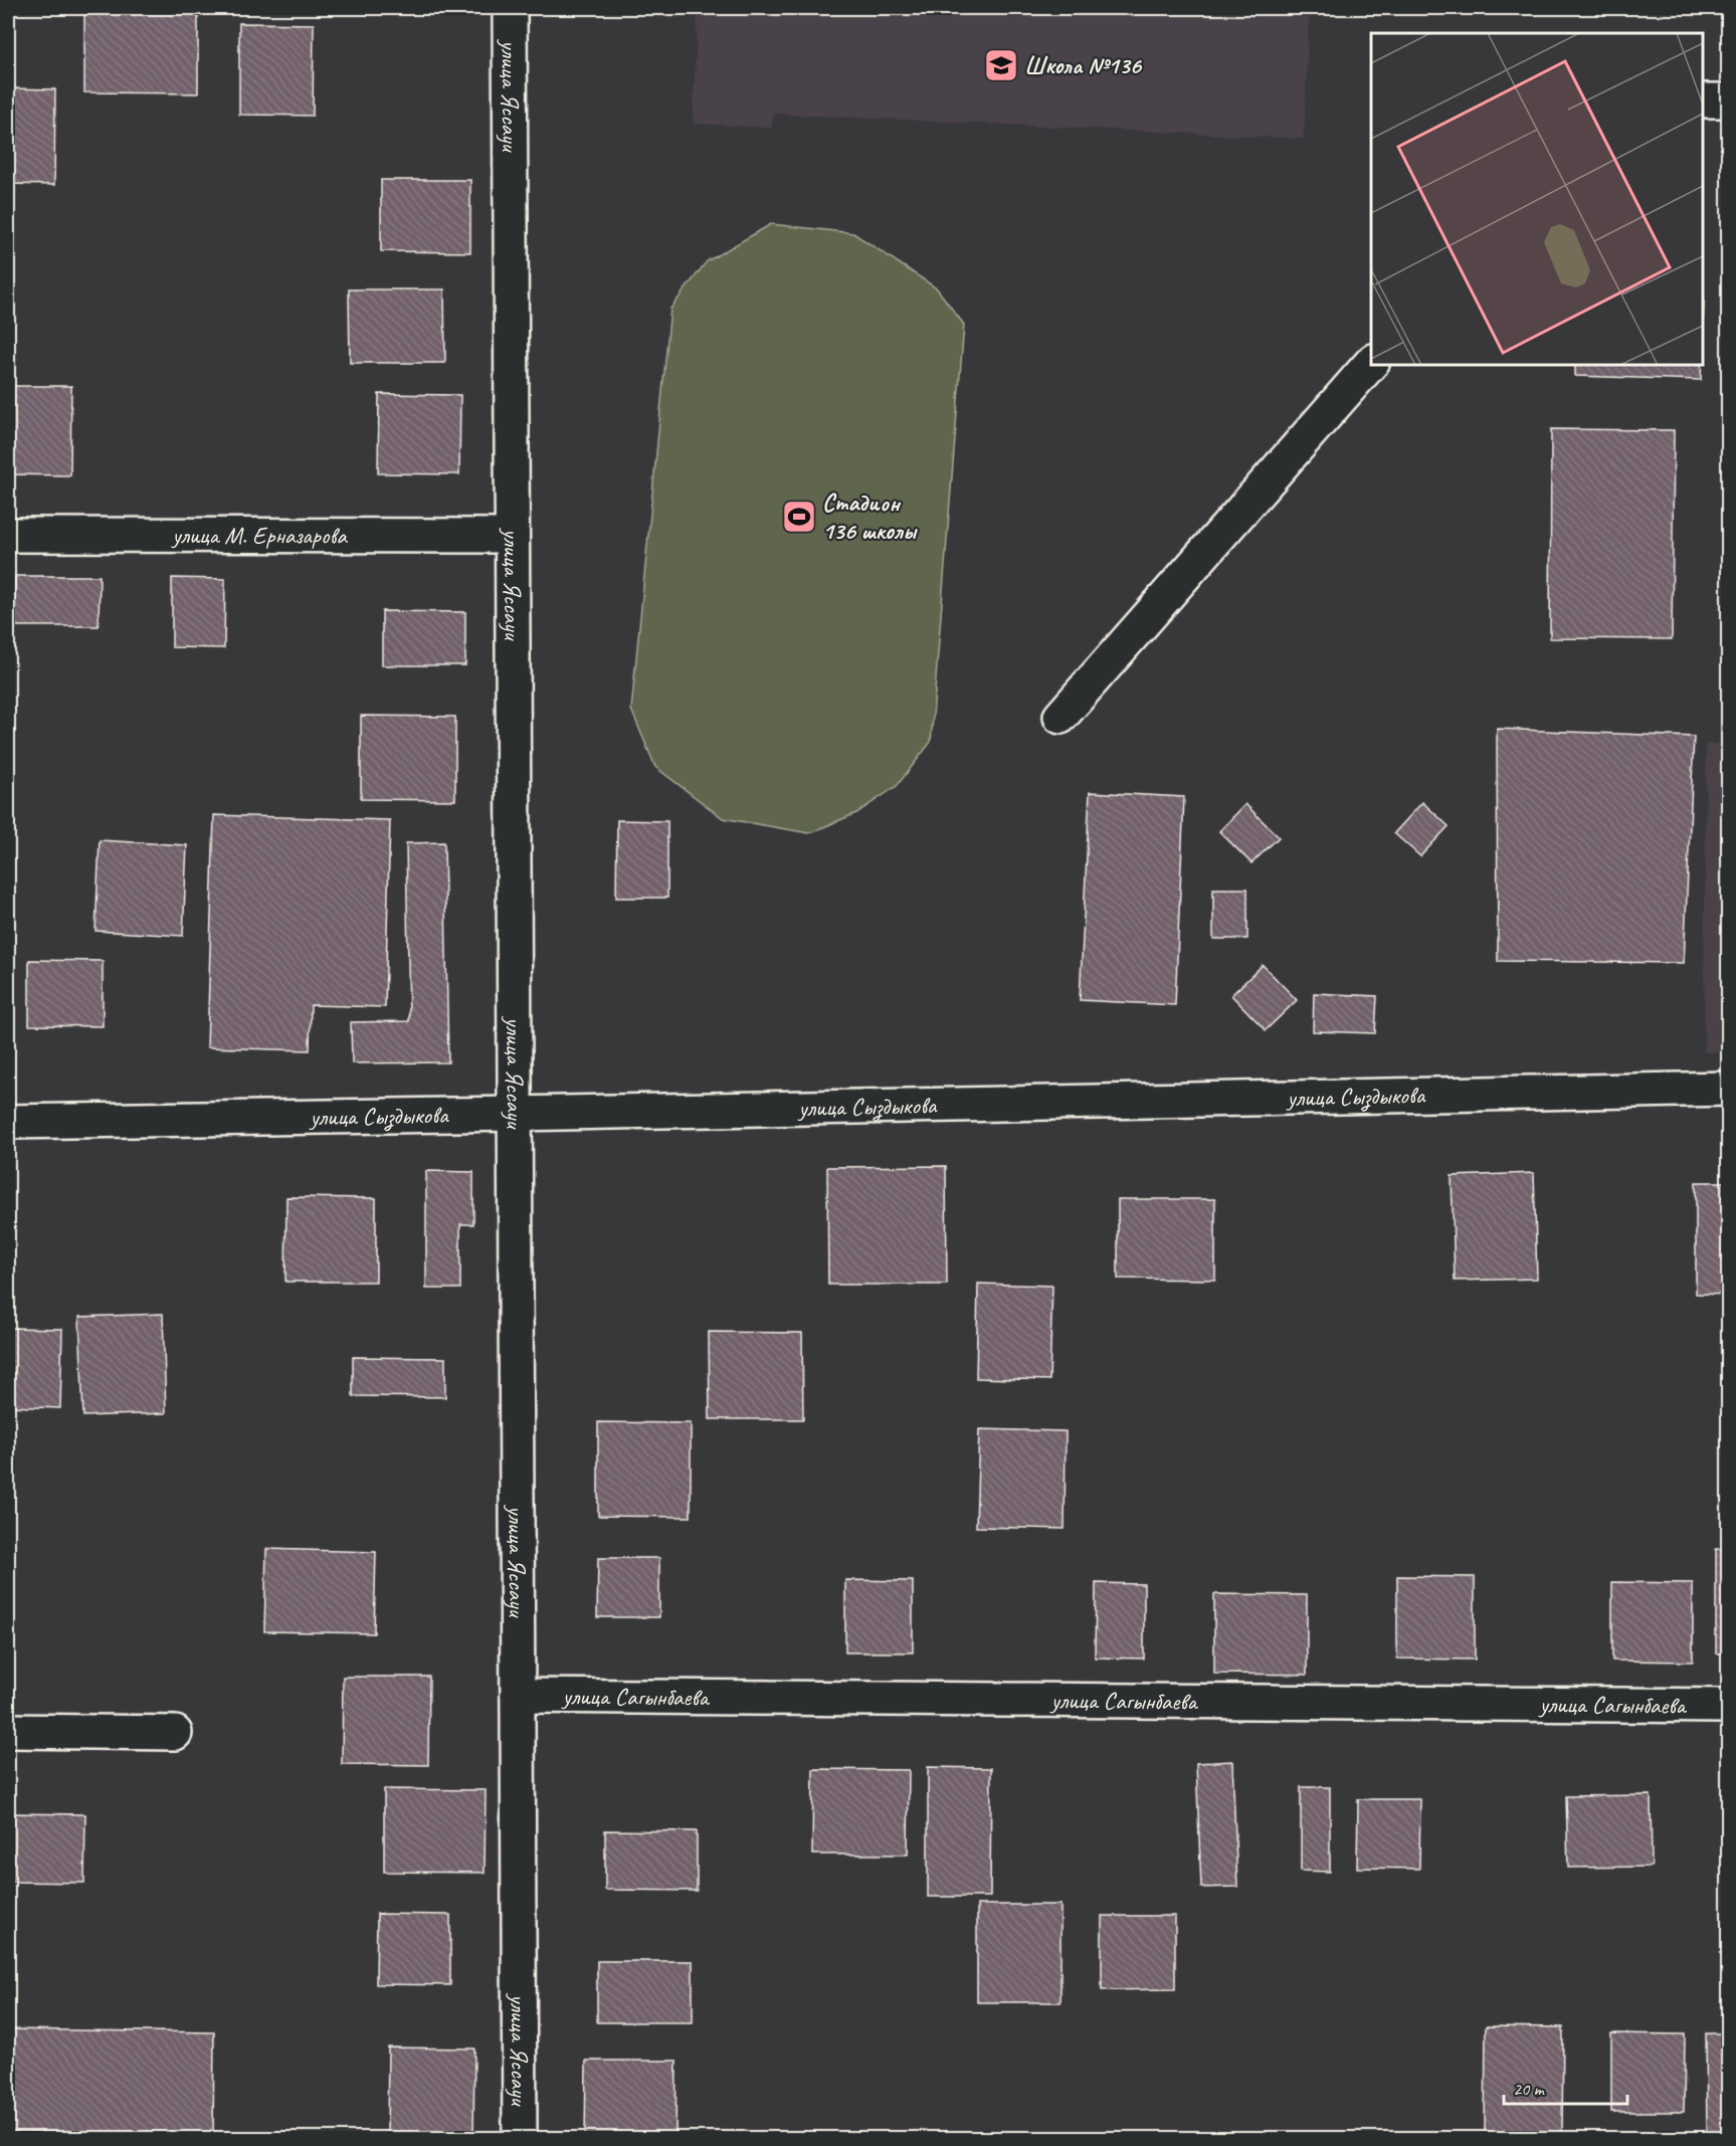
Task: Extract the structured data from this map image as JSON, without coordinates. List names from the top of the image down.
{
  "streets": {
    "street": [
      "улица Яссауи",
      "улица М. Ерназарова",
      "улица Сыздыкова",
      "улица Сагынбаева"
    ]
  },
  "crossings": [
    ["улица Яссауи", "улица М. Ерназарова"],
    ["улица Яссауи", "улица Сыздыкова"],
    ["улица Яссауи", "улица Сагынбаева"]
  ],
  "places": {
    "school or university": ["Школа №136"],
    "sports": ["Стадион 136 школы"]
  },
  "scale_bar": "20 m"
}
